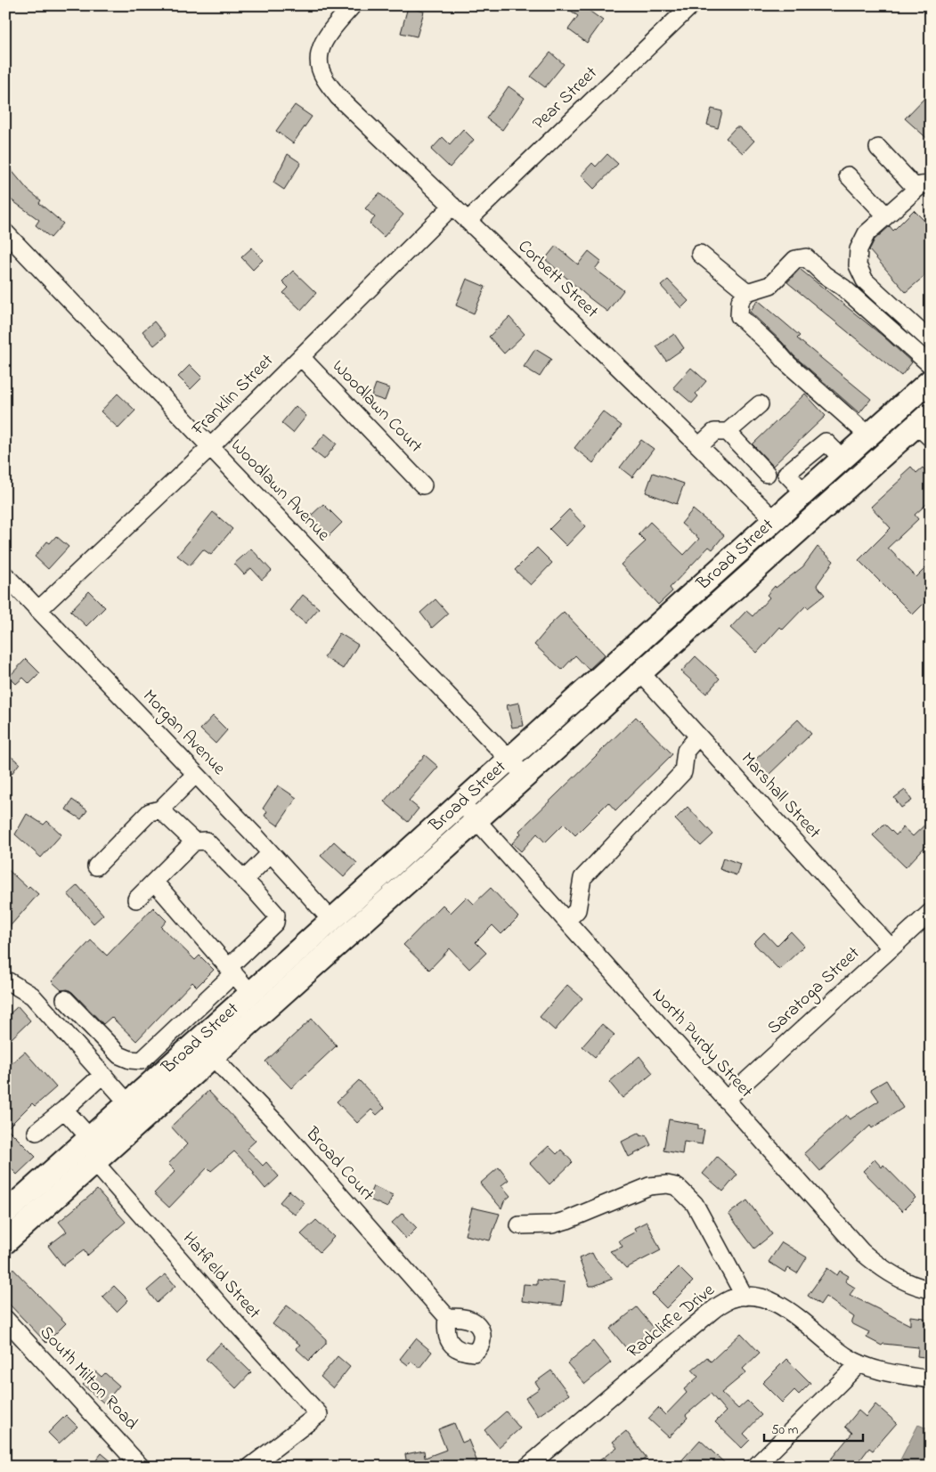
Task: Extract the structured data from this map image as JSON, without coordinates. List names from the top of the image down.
{
  "streets": {
    "main road": ["Broad Street"],
    "street": [
      "Pear Street",
      "Corbett Street",
      "Franklin Street",
      "Woodlawn Court",
      "Woodlawn Avenue",
      "Morgan Avenue",
      "Marshall Street",
      "Saratoga Street",
      "North Purdy Street",
      "Broad Court",
      "Hatfield Street",
      "Radcliffe Drive",
      "South Milton Road"
    ]
  },
  "crossings": [
    ["Pear Street", "Corbett Street"],
    ["Corbett Street", "Franklin Street"],
    ["Corbett Street", "Broad Street"],
    ["Franklin Street", "Woodlawn Court"],
    ["Franklin Street", "Woodlawn Avenue"],
    ["Franklin Street", "Morgan Avenue"],
    ["Woodlawn Avenue", "Broad Street"],
    ["Broad Street", "Morgan Avenue"],
    ["Broad Street", "Marshall Street"],
    ["Broad Street", "North Purdy Street"],
    ["Broad Street", "Broad Court"],
    ["Broad Street", "Hatfield Street"],
    ["Marshall Street", "Saratoga Street"],
    ["Saratoga Street", "North Purdy Street"]
  ],
  "scale_bar": "50 m"
}
